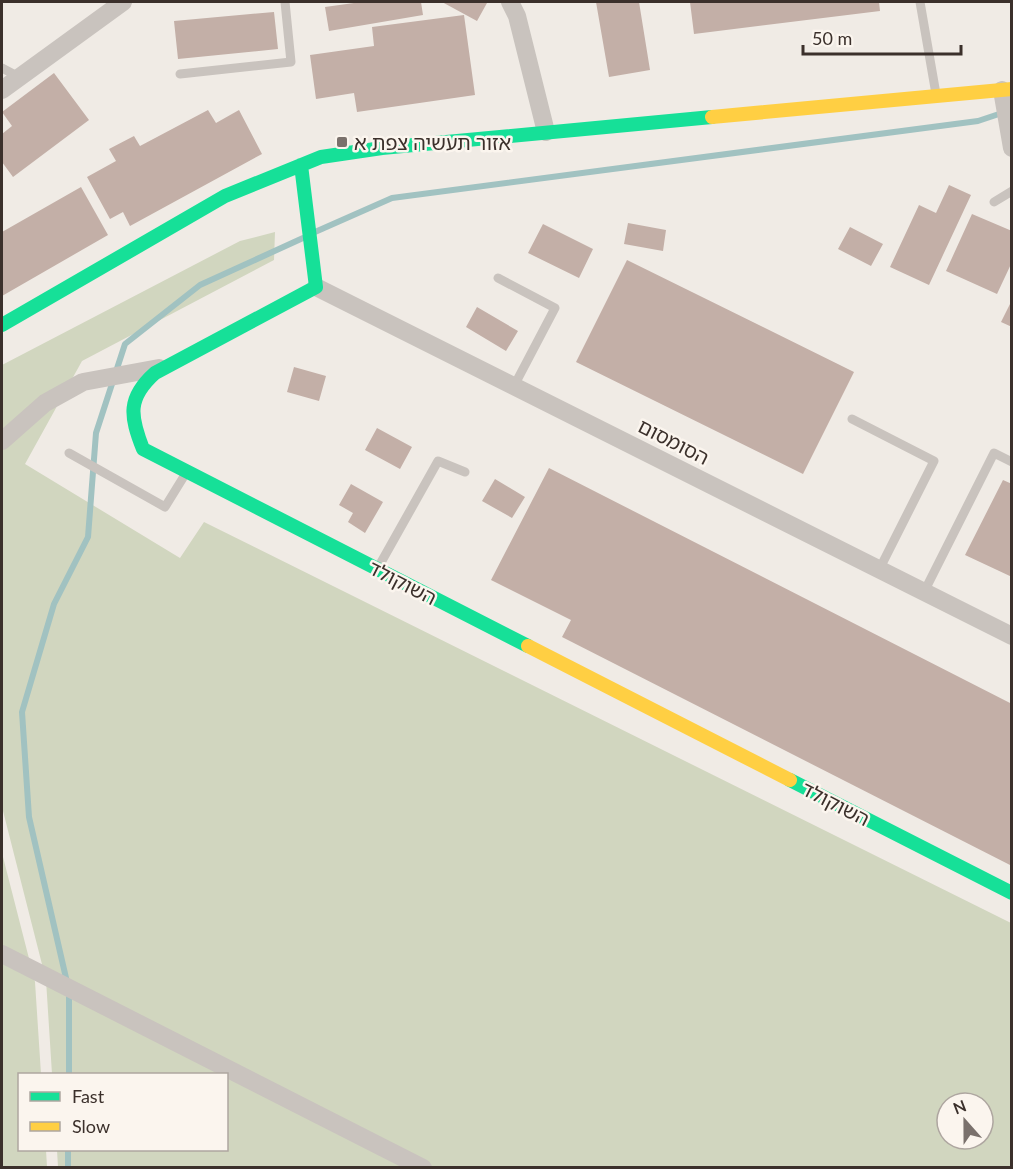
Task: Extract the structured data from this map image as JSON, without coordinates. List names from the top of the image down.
{
  "streets": {
    "street": ["הסומסום", "השוקולד"]
  },
  "crossings": [
    ["הסומסום", "השוקולד"]
  ],
  "places": {
    "transit": ["אזור תעשיה צפת א"]
  },
  "legend": ["Fast", "Slow"],
  "scale_bar": "50 m",
  "north": "top"
}
